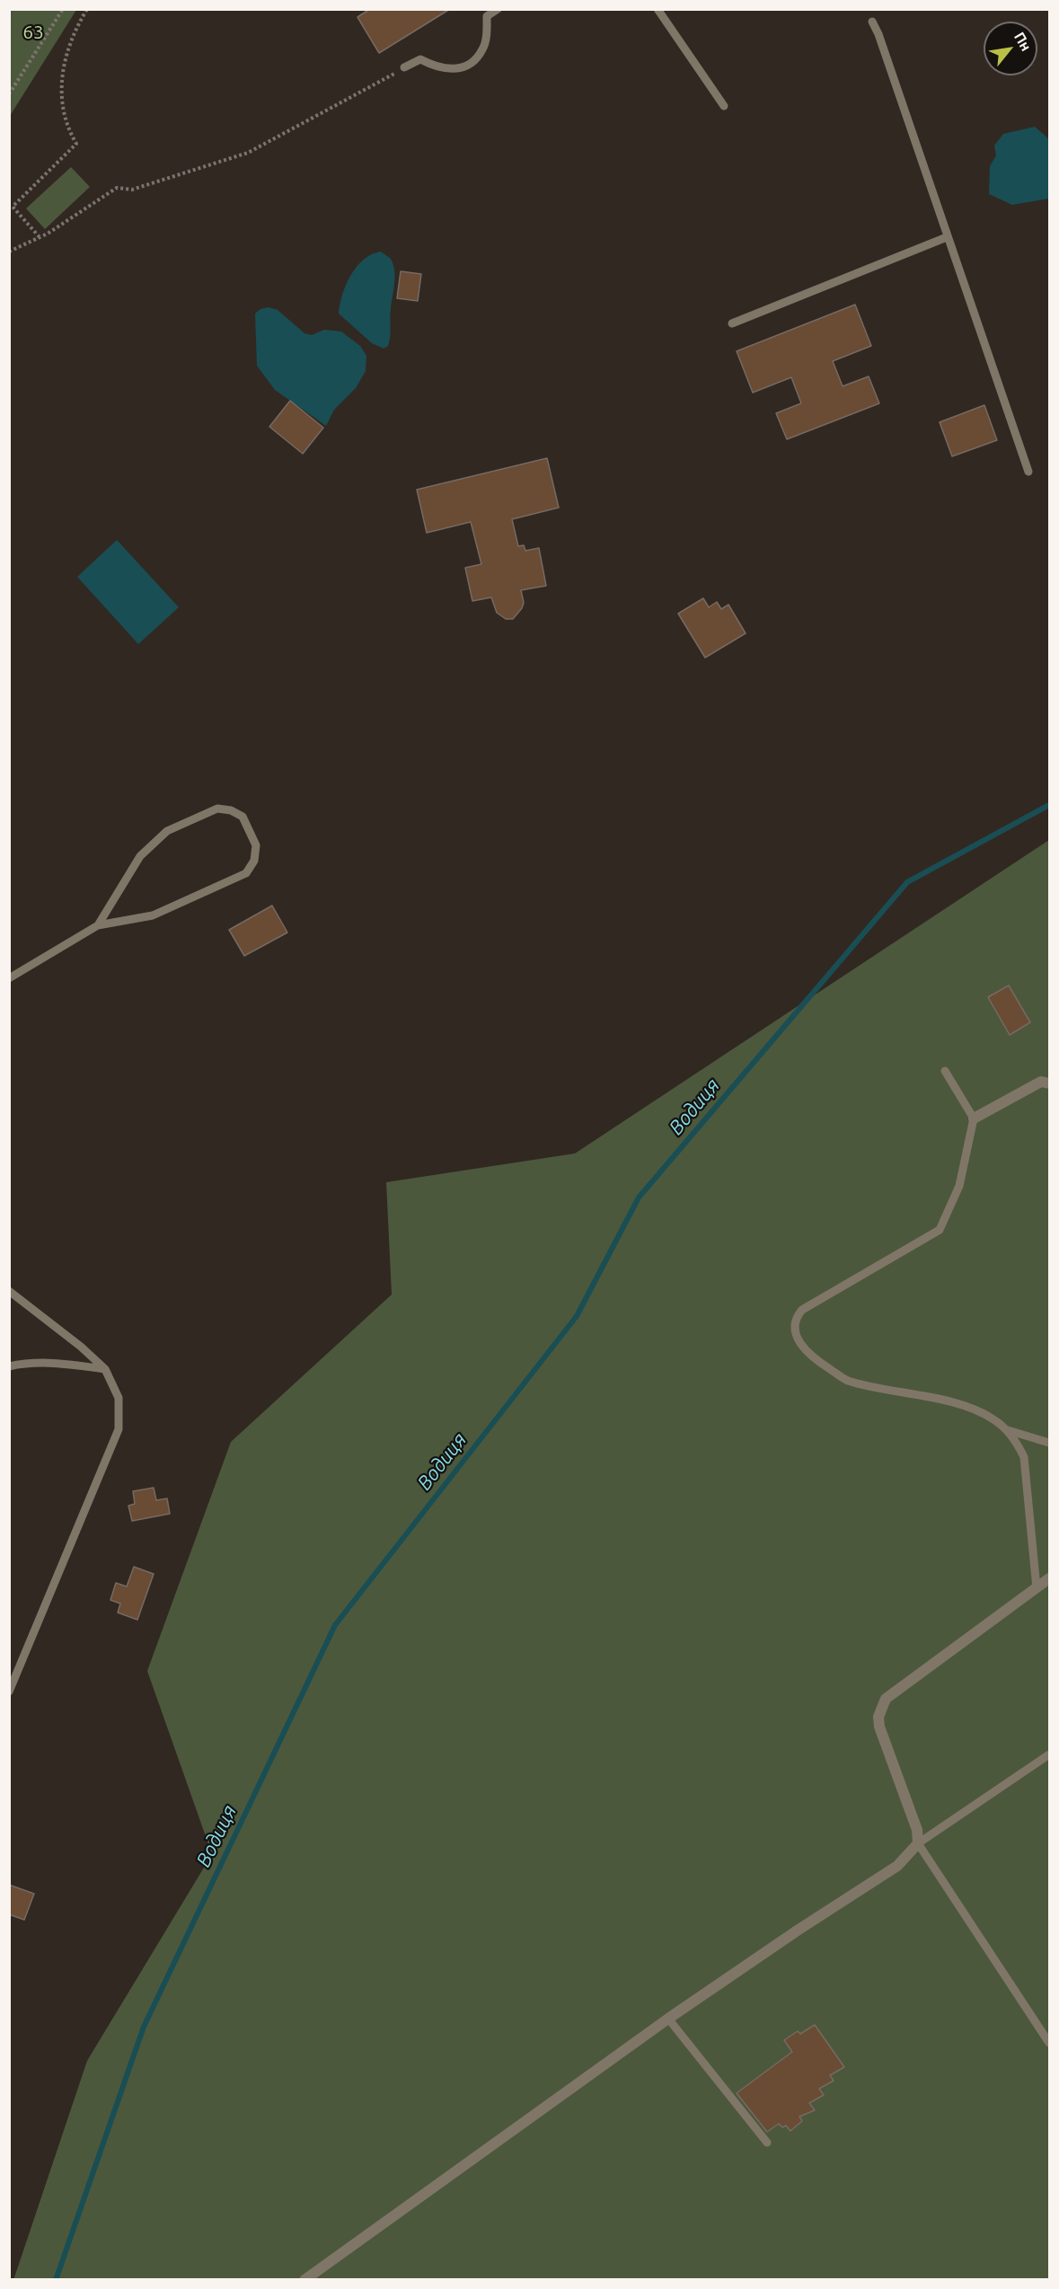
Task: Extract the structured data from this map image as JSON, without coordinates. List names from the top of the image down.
{
  "water": ["Водиця"],
  "parks": ["63"],
  "north": "top right"
}
